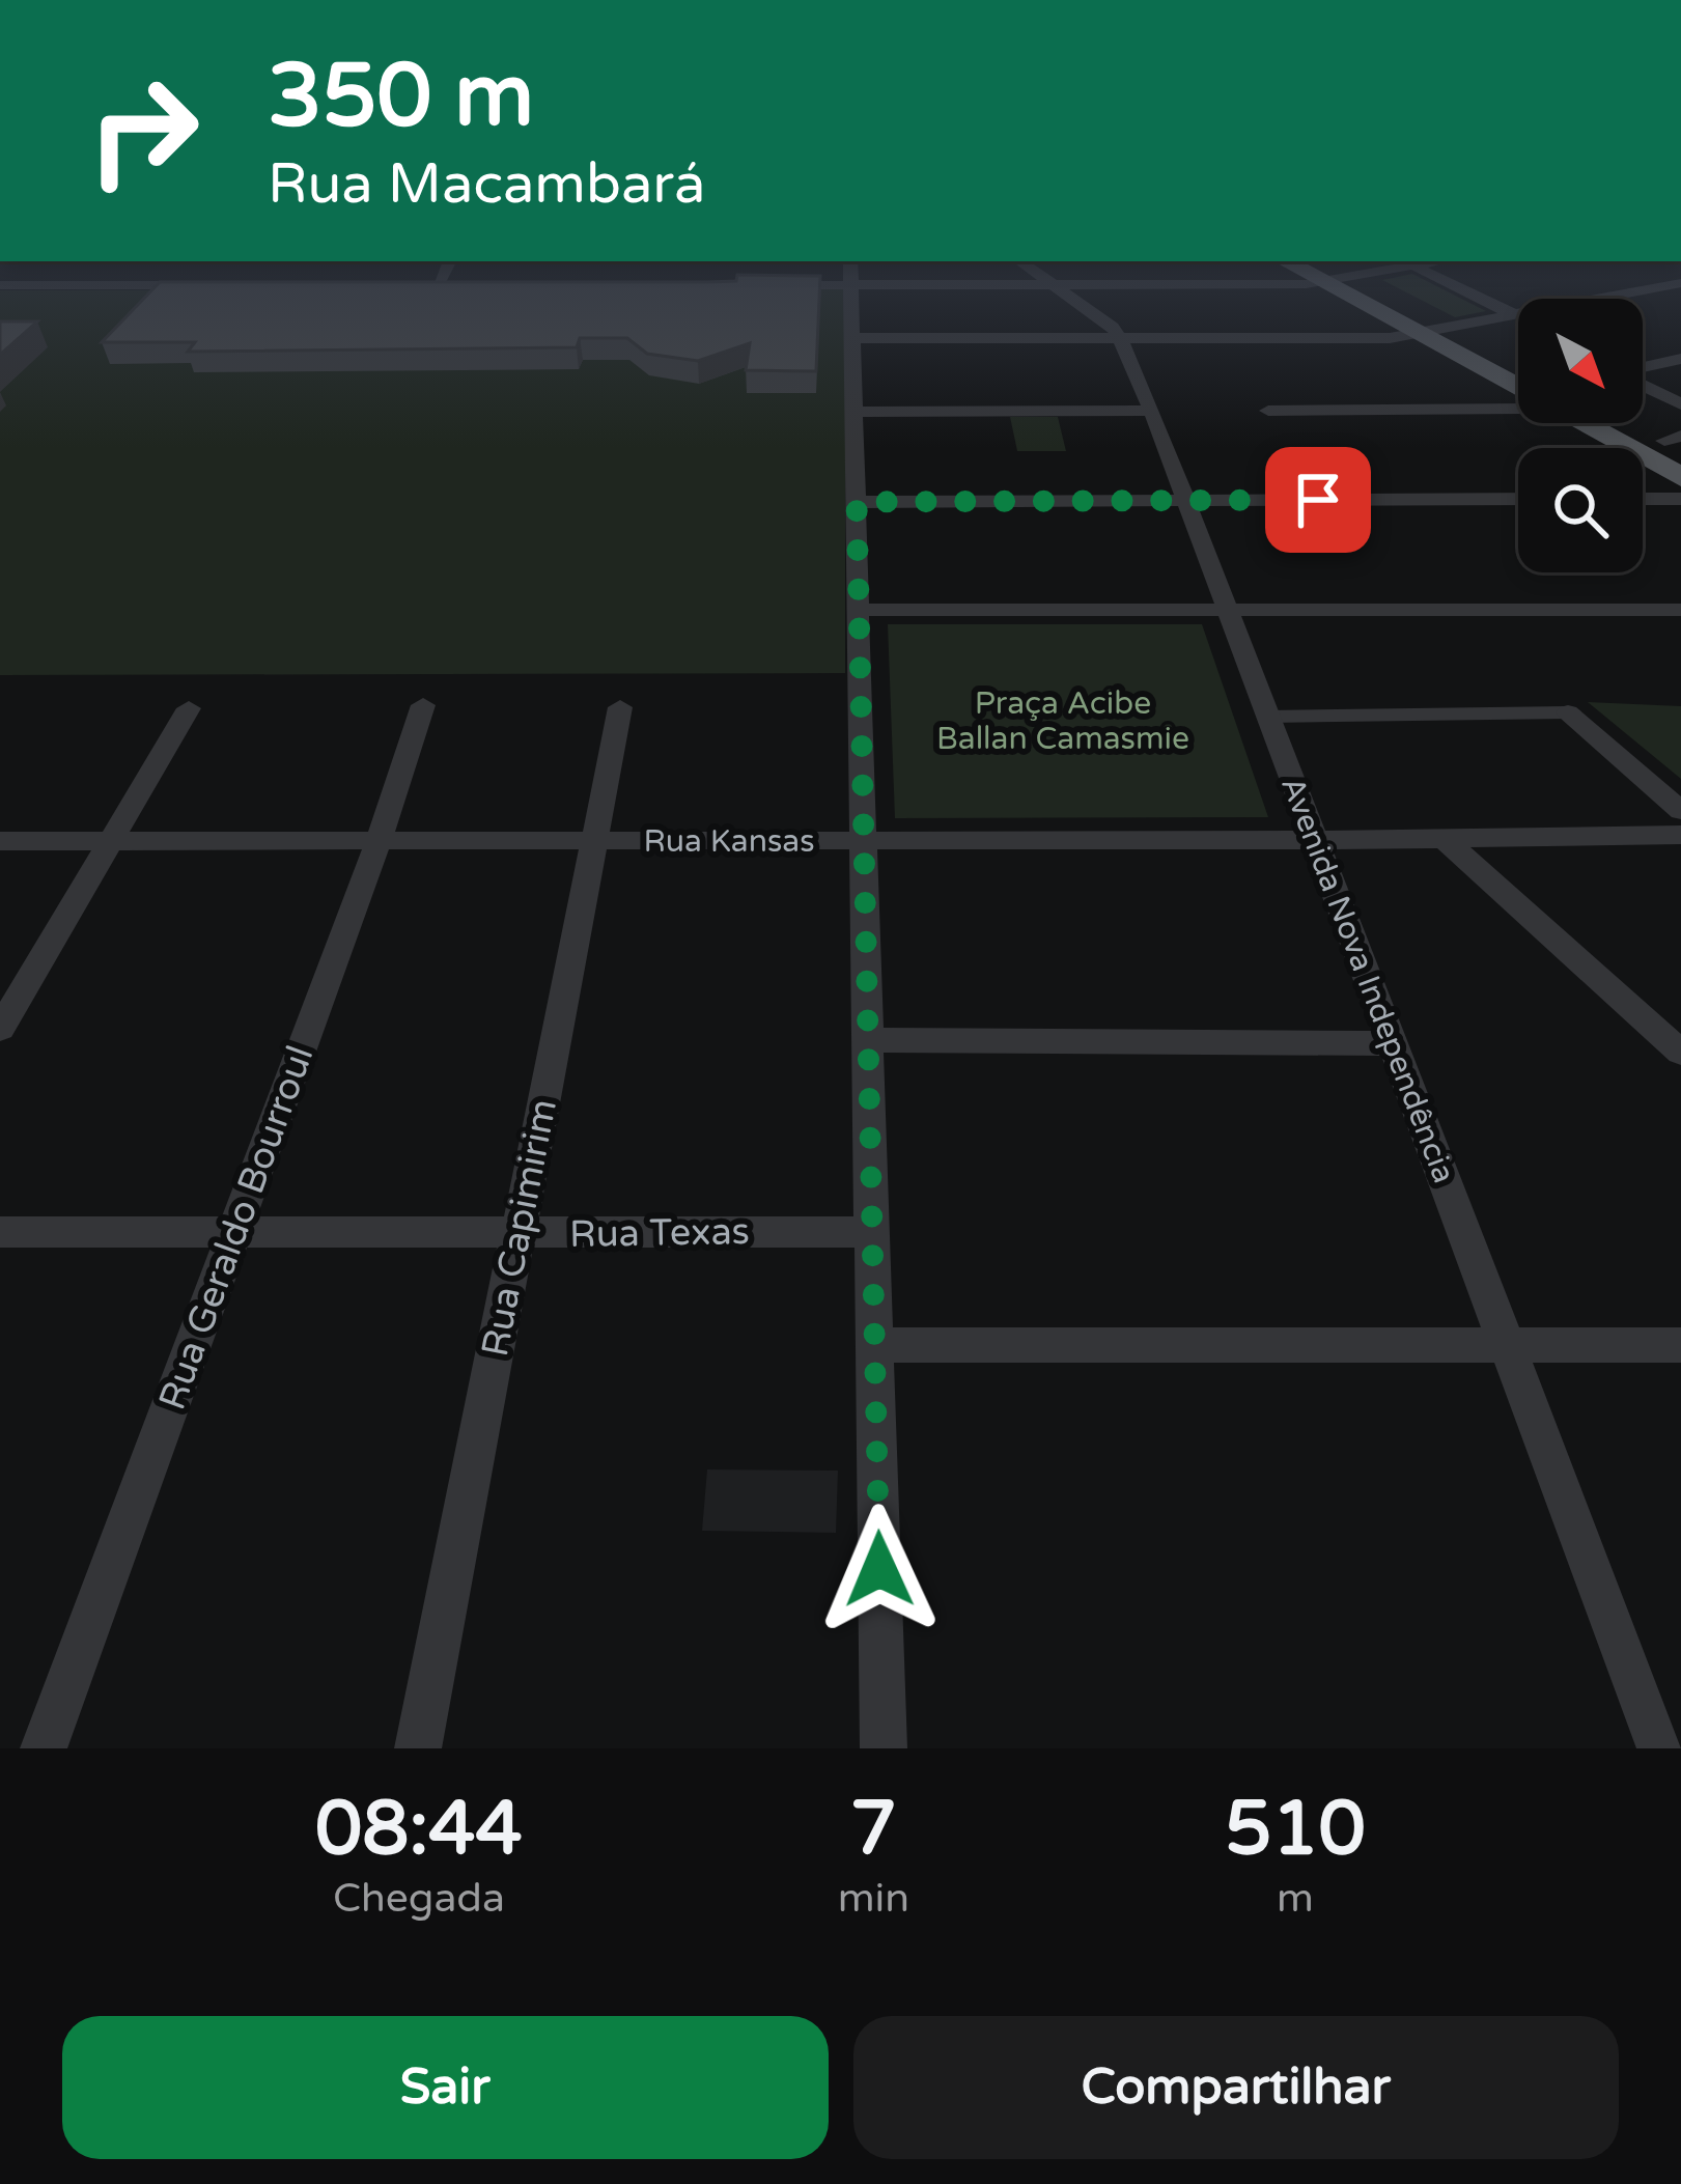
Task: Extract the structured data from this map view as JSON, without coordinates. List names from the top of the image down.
{
  "streets": {
    "street": [
      "Rua Kansas",
      "Avenida Nova Independência",
      "Rua Geraldo Bourroul",
      "Rua Capimirim",
      "Rua Texas"
    ]
  },
  "crossings": [
    ["Rua Kansas", "Avenida Nova Independência"],
    ["Rua Kansas", "Rua Geraldo Bourroul"],
    ["Rua Kansas", "Rua Capimirim"],
    ["Rua Geraldo Bourroul", "Rua Texas"],
    ["Rua Capimirim", "Rua Texas"]
  ],
  "parks": ["Praça Acibe Ballan Camasmie"],
  "north": "bottom right",
  "page": {
    "turn": ["350 m", "Rua Macambará"],
    "eta": [
      "08:44",
      "Chegada",
      "7",
      "min",
      "510",
      "m"
    ],
    "buttons": ["Sair", "Compartilhar"]
  }
}
